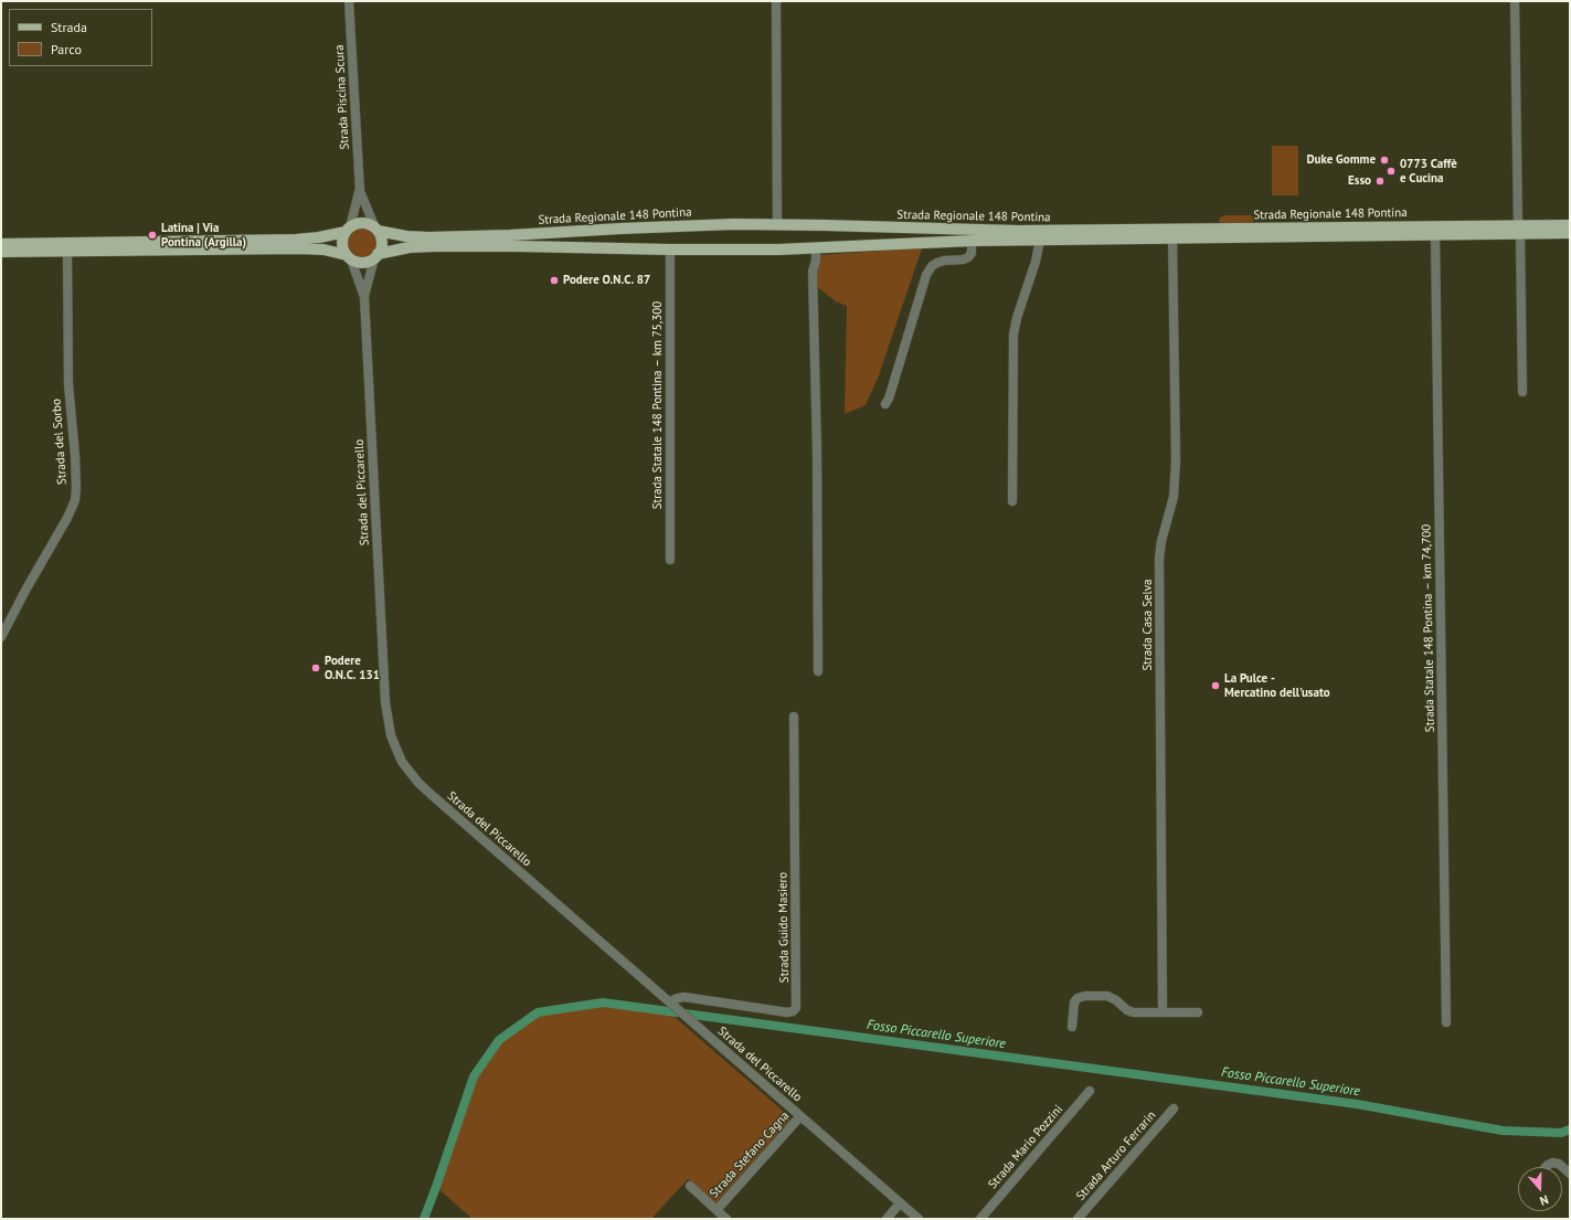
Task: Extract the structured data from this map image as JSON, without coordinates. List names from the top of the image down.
{
  "streets": {
    "main road": ["Strada Regionale 148 Pontina"],
    "street": [
      "Strada Piscina Scura",
      "Strada Statale 148 Pontina – km 75,300",
      "Strada del Sorbo",
      "Strada del Piccarello",
      "Strada Casa Selva",
      "Strada Statale 148 Pontina – km 74,700",
      "Strada Guido Masiero",
      "Strada Mario Pozzini",
      "Strada Stefano Cagna",
      "Strada Arturo Ferrarin"
    ]
  },
  "crossings": [
    ["Strada Piscina Scura", "Strada Regionale 148 Pontina"],
    ["Strada Piscina Scura", "Strada del Piccarello"],
    ["Strada Regionale 148 Pontina", "Strada Statale 148 Pontina – km 75,300"],
    ["Strada Regionale 148 Pontina", "Strada del Sorbo"],
    ["Strada Regionale 148 Pontina", "Strada del Piccarello"],
    ["Strada Regionale 148 Pontina", "Strada Casa Selva"],
    ["Strada Regionale 148 Pontina", "Strada Statale 148 Pontina – km 74,700"],
    ["Strada del Piccarello", "Strada Guido Masiero"],
    ["Strada del Piccarello", "Strada Stefano Cagna"]
  ],
  "water": ["Fosso Piccarello Superiore"],
  "places": [
    "Duke Gomme",
    "0773 Caffè e Cucina",
    "Esso",
    "Latina | Via Pontina (Argilla)",
    "Podere O.N.C. 87",
    "Podere O.N.C. 131",
    "La Pulce - Mercatino dell'usato"
  ],
  "legend": ["Strada", "Parco"],
  "north": "bottom"
}
